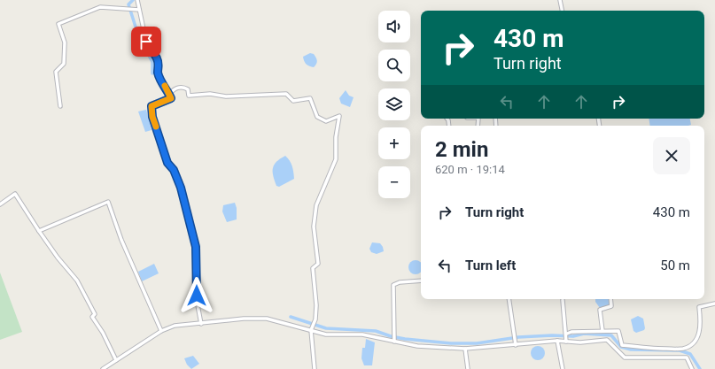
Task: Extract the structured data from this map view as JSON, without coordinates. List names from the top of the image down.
{
  "page": {
    "map_buttons": ["+", "−"],
    "turn": ["430 m", "Turn right"],
    "heading": ["2 min", "620 m · 19:14"],
    "list": [
      {
        "name": "Turn right",
        "value": "430 m"
      },
      {
        "name": "Turn left",
        "value": "50 m"
      }
    ]
  }
}
